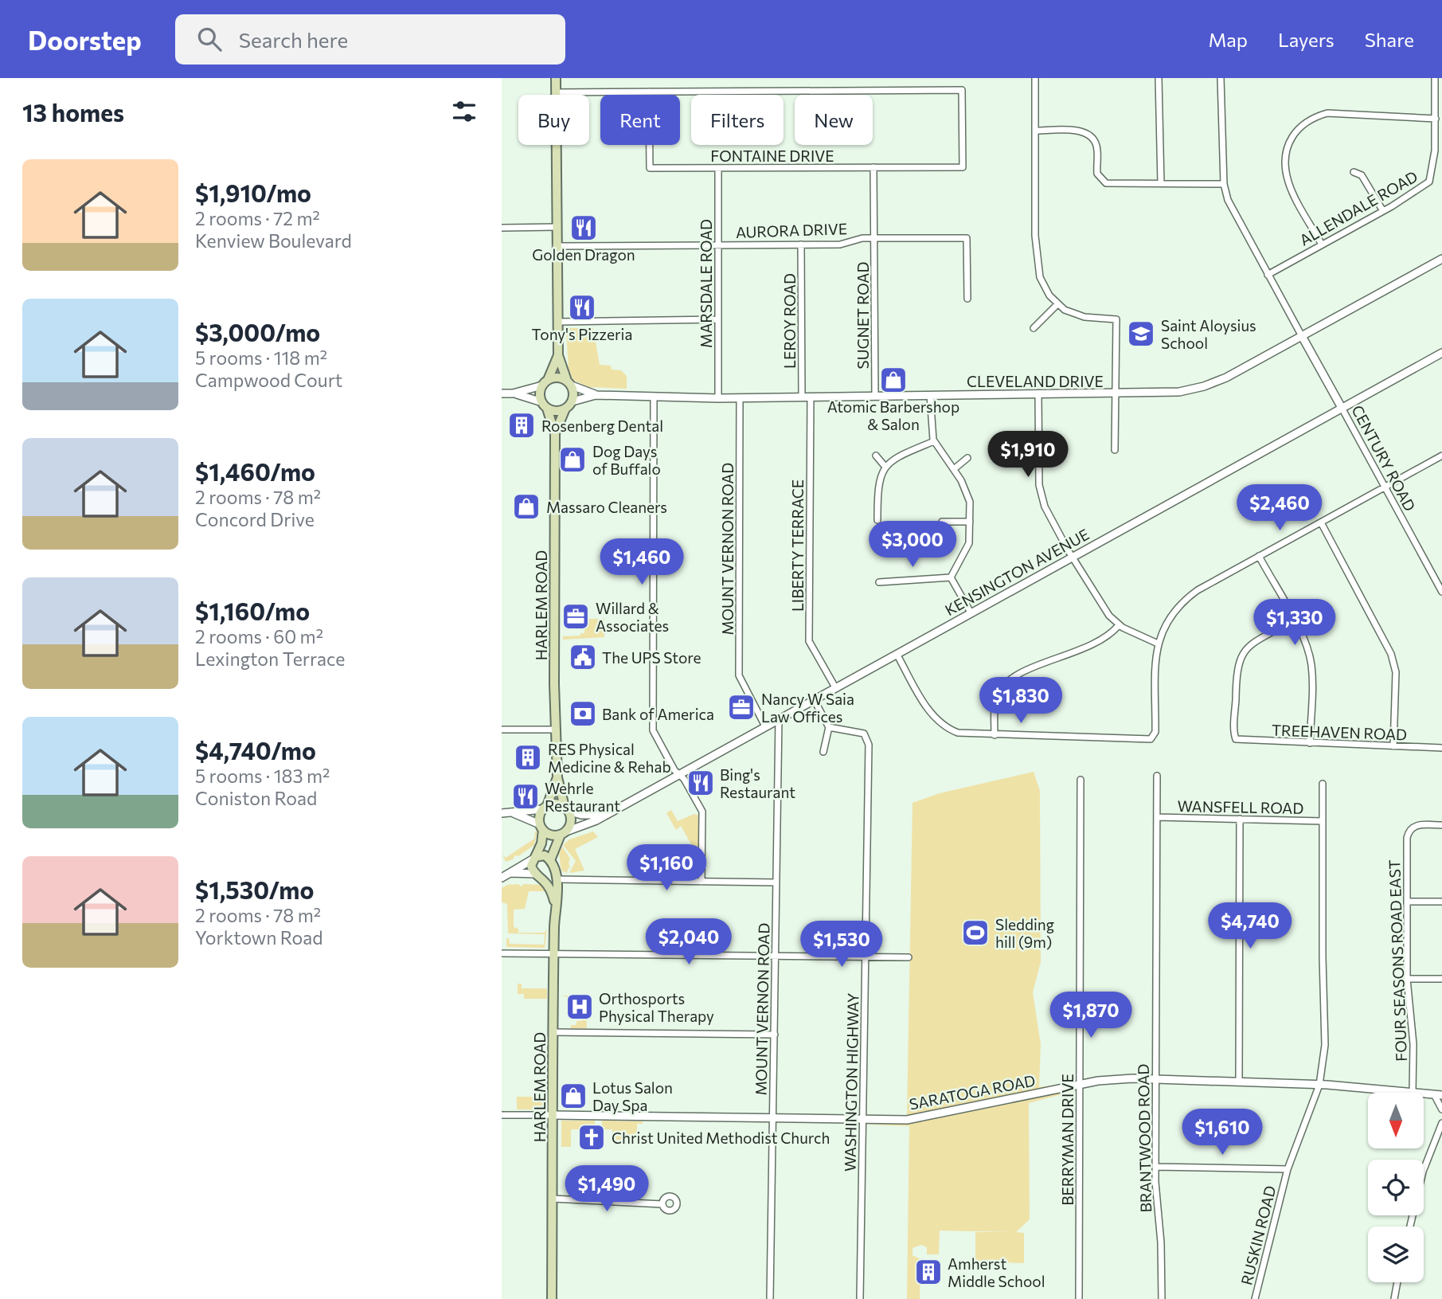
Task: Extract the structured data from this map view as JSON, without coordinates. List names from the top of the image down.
{
  "streets": {
    "main road": ["HARLEM ROAD"],
    "street": [
      "FONTAINE DRIVE",
      "ALLENDALE ROAD",
      "AURORA DRIVE",
      "MARSDALE ROAD",
      "SUGNET ROAD",
      "LEROY ROAD",
      "CLEVELAND DRIVE",
      "CENTURY ROAD",
      "LIBERTY TERRACE",
      "MOUNT VERNON ROAD",
      "KENSINGTON AVENUE",
      "TREEHAVEN ROAD",
      "WANSFELL ROAD",
      "FOUR SEASONS ROAD EAST",
      "WASHINGTON HIGHWAY",
      "SARATOGA ROAD",
      "BRANTWOOD ROAD",
      "BERRYMAN DRIVE",
      "RUSKIN ROAD"
    ]
  },
  "crossings": [
    ["FONTAINE DRIVE", "MARSDALE ROAD"],
    ["FONTAINE DRIVE", "SUGNET ROAD"],
    ["AURORA DRIVE", "MARSDALE ROAD"],
    ["AURORA DRIVE", "SUGNET ROAD"],
    ["AURORA DRIVE", "LEROY ROAD"],
    ["MARSDALE ROAD", "CLEVELAND DRIVE"],
    ["SUGNET ROAD", "CLEVELAND DRIVE"],
    ["LEROY ROAD", "CLEVELAND DRIVE"],
    ["CLEVELAND DRIVE", "CENTURY ROAD"],
    ["CLEVELAND DRIVE", "LIBERTY TERRACE"],
    ["CLEVELAND DRIVE", "MOUNT VERNON ROAD"],
    ["CLEVELAND DRIVE", "HARLEM ROAD"],
    ["CENTURY ROAD", "KENSINGTON AVENUE"],
    ["LIBERTY TERRACE", "KENSINGTON AVENUE"],
    ["MOUNT VERNON ROAD", "KENSINGTON AVENUE"],
    ["MOUNT VERNON ROAD", "SARATOGA ROAD"],
    ["KENSINGTON AVENUE", "HARLEM ROAD"],
    ["HARLEM ROAD", "SARATOGA ROAD"],
    ["WANSFELL ROAD", "BRANTWOOD ROAD"],
    ["WANSFELL ROAD", "RUSKIN ROAD"],
    ["FOUR SEASONS ROAD EAST", "SARATOGA ROAD"],
    ["WASHINGTON HIGHWAY", "SARATOGA ROAD"],
    ["SARATOGA ROAD", "BRANTWOOD ROAD"],
    ["SARATOGA ROAD", "BERRYMAN DRIVE"],
    ["SARATOGA ROAD", "RUSKIN ROAD"]
  ],
  "places": {
    "restaurant": [
      "Golden Dragon",
      "Tony's Pizzeria",
      "Bing's Restaurant",
      "Wehrle Restaurant"
    ],
    "school or university": ["Saint Aloysius School"],
    "shop": [
      "Atomic Barbershop & Salon",
      "Dog Days of Buffalo",
      "Massaro Cleaners",
      "Lotus Salon Day Spa"
    ],
    "building": ["Rosenberg Dental", "RES Physical Medicine & Rehab", "Amherst Middle School"],
    "office": ["Willard & Associates", "Nancy W Saia Law Offices"],
    "public building": ["The UPS Store"],
    "bank": ["Bank of America"],
    "sports": ["Sledding hill (9m)"],
    "hospital": ["Orthosports Physical Therapy"],
    "church": ["Christ United Methodist Church"]
  },
  "north": "bottom",
  "page": {
    "header": "Doorstep",
    "search": "Search here",
    "nav": ["Map", "Layers", "Share"],
    "heading": "13 homes",
    "chip": [
      "Buy",
      "Rent",
      "Filters",
      "New"
    ],
    "list": [
      {
        "name": "$1,910/mo",
        "note": "2 rooms · 72 m² · Kenview Boulevard"
      },
      {
        "name": "$3,000/mo",
        "note": "5 rooms · 118 m² · Campwood Court"
      },
      {
        "name": "$1,460/mo",
        "note": "2 rooms · 78 m² · Concord Drive"
      },
      {
        "name": "$1,160/mo",
        "note": "2 rooms · 60 m² · Lexington Terrace"
      },
      {
        "name": "$4,740/mo",
        "note": "5 rooms · 183 m² · Coniston Road"
      },
      {
        "name": "$1,530/mo",
        "note": "2 rooms · 78 m² · Yorktown Road"
      }
    ],
    "price": [
      "$1,910",
      "$2,460",
      "$3,000",
      "$1,460",
      "$1,330",
      "$1,830",
      "$1,160",
      "$4,740",
      "$2,040",
      "$1,530",
      "$1,870",
      "$1,610",
      "$1,490"
    ]
  }
}
